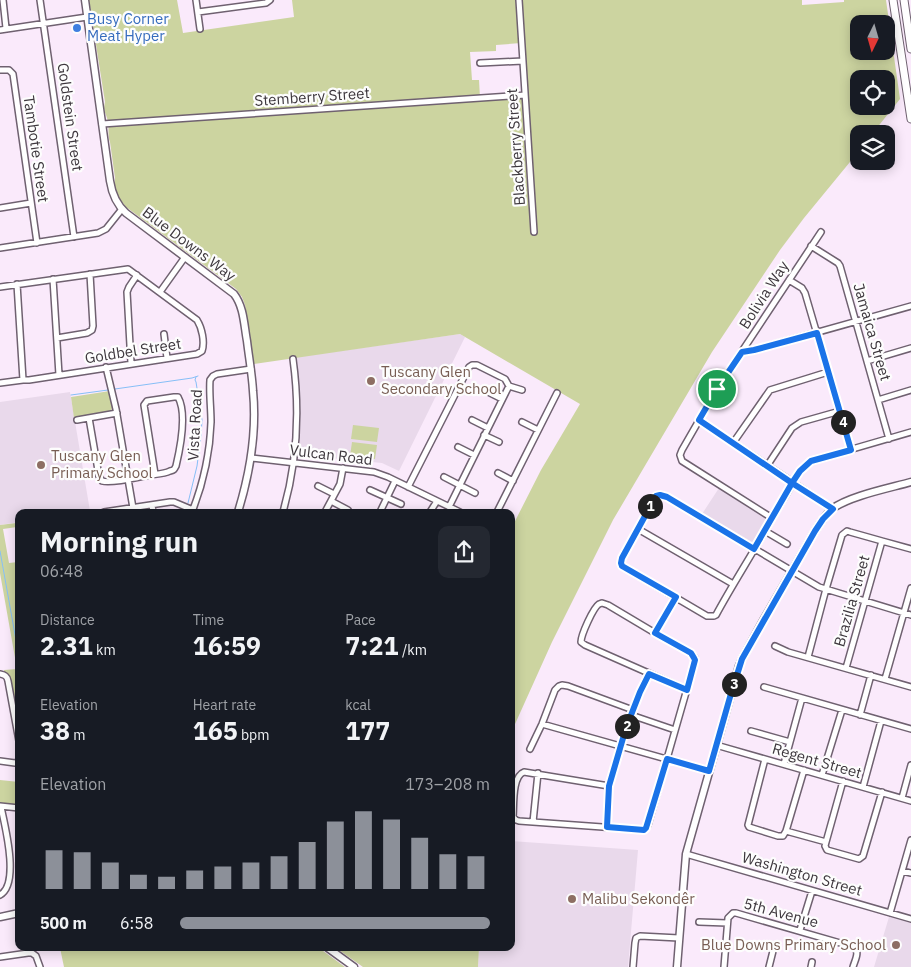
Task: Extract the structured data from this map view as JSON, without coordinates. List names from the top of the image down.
{
  "streets": {
    "street": [
      "Stemberry Street",
      "Goldstein Street",
      "Blackberry Street",
      "Tambotie Street",
      "Blue Downs Way",
      "Bolivia Way",
      "Jamaica Street",
      "Goldbel Street",
      "Vista Road",
      "Vulcan Road",
      "Brazilia Street",
      "Regent Street",
      "Washington Street",
      "5th Avenue"
    ]
  },
  "crossings": [
    ["Stemberry Street", "Blackberry Street"],
    ["Stemberry Street", "Blue Downs Way"],
    ["Blue Downs Way", "Vista Road"],
    ["Blue Downs Way", "Vulcan Road"],
    ["Bolivia Way", "Jamaica Street"]
  ],
  "places": [
    "Busy Corner Meat Hyper",
    "Tuscany Glen Secondary School",
    "Tuscany Glen Primary School",
    "Malibu Sekondêr",
    "Blue Downs Primary School"
  ],
  "north": "bottom",
  "page": {
    "pins": [
      "4",
      "1",
      "3",
      "2"
    ],
    "heading": ["Morning run", "06:48"],
    "stats": [
      ["Distance", "2.31 km"],
      ["Time", "16:59"],
      ["Pace", "7:21 /km"],
      ["Elevation", "38 m"],
      ["Heart rate", "165 bpm"],
      ["kcal", "177"]
    ],
    "chart": ["Elevation", "173–208 m"],
    "list": [
      {
        "name": "500 m",
        "note": "6:58"
      }
    ]
  }
}
